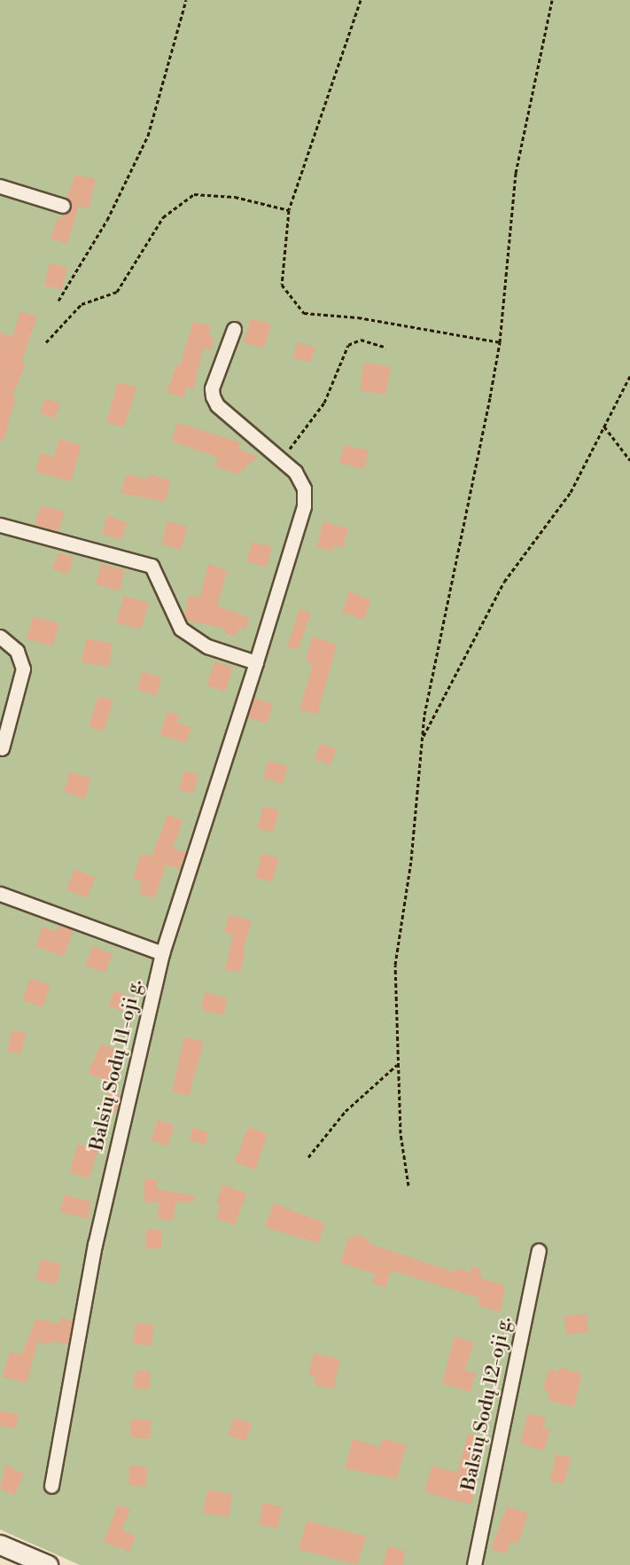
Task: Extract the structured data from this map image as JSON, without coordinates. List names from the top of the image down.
{
  "streets": {
    "street": ["Balsių Sodų 11-oji g.", "Balsių Sodų 12-oji g."]
  }
}
